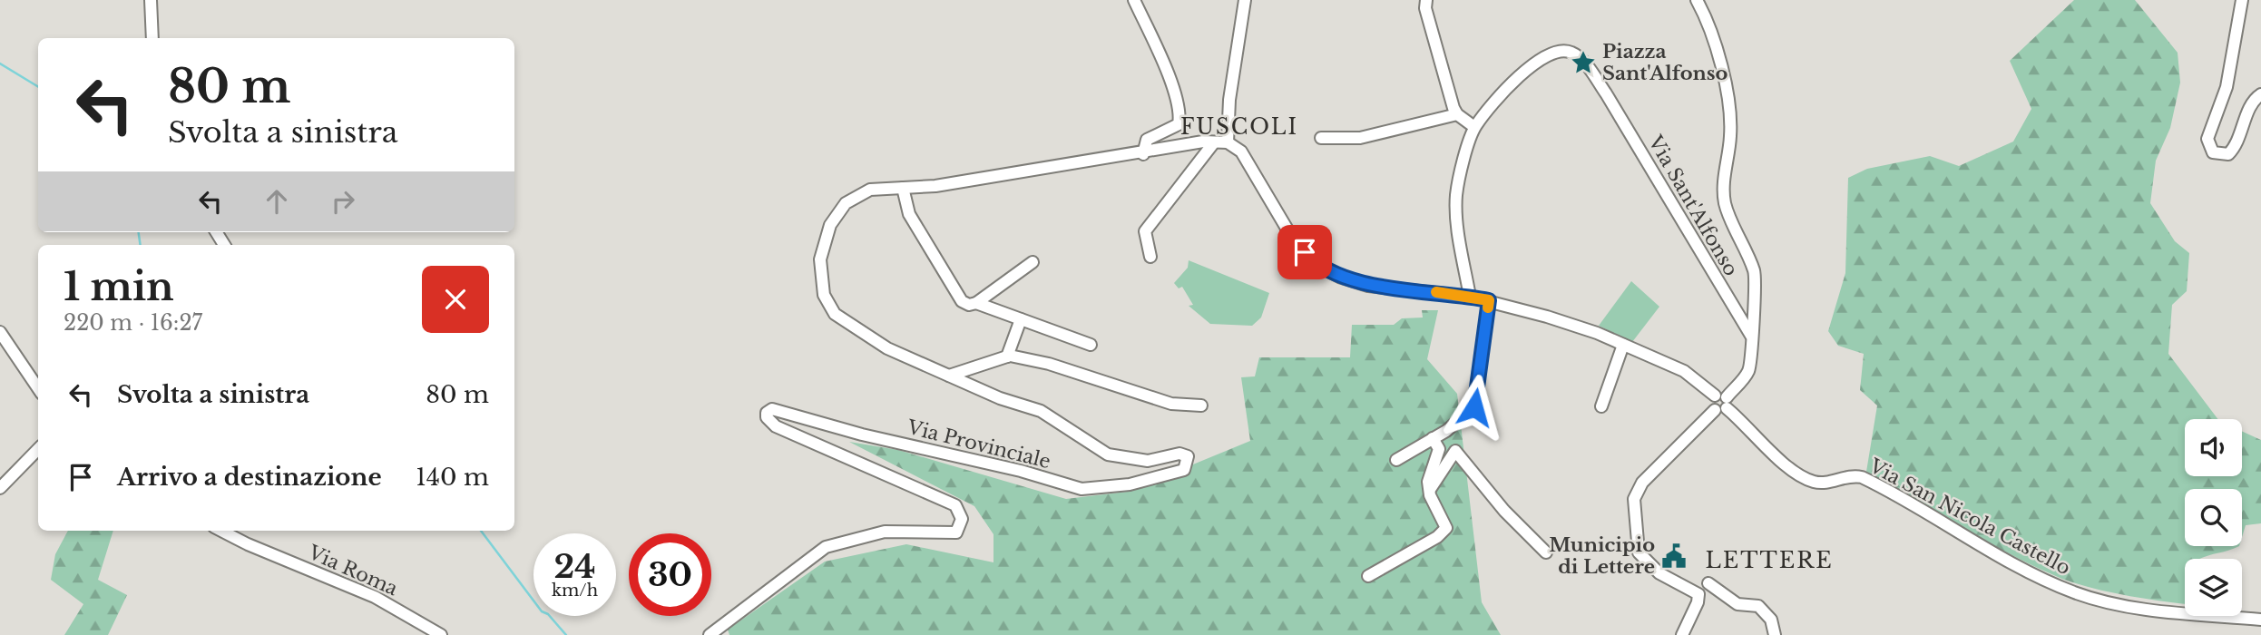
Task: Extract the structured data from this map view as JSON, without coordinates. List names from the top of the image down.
{
  "streets": {
    "street": [
      "Via Sant'Alfonso",
      "Via Provinciale",
      "Via San Nicola Castello",
      "Via Roma"
    ]
  },
  "districts": ["FUSCOLI", "LETTERE"],
  "places": {
    "place": ["Piazza Sant'Alfonso"],
    "public building": ["Municipio di Lettere"]
  },
  "page": {
    "turn": ["80 m", "Svolta a sinistra"],
    "heading": ["1 min", "220 m · 16:27"],
    "list": [
      {
        "name": "Svolta a sinistra",
        "value": "80 m"
      },
      {
        "name": "Arrivo a destinazione",
        "value": "140 m"
      }
    ],
    "speed": "24 km/h",
    "limit": "30"
  }
}
